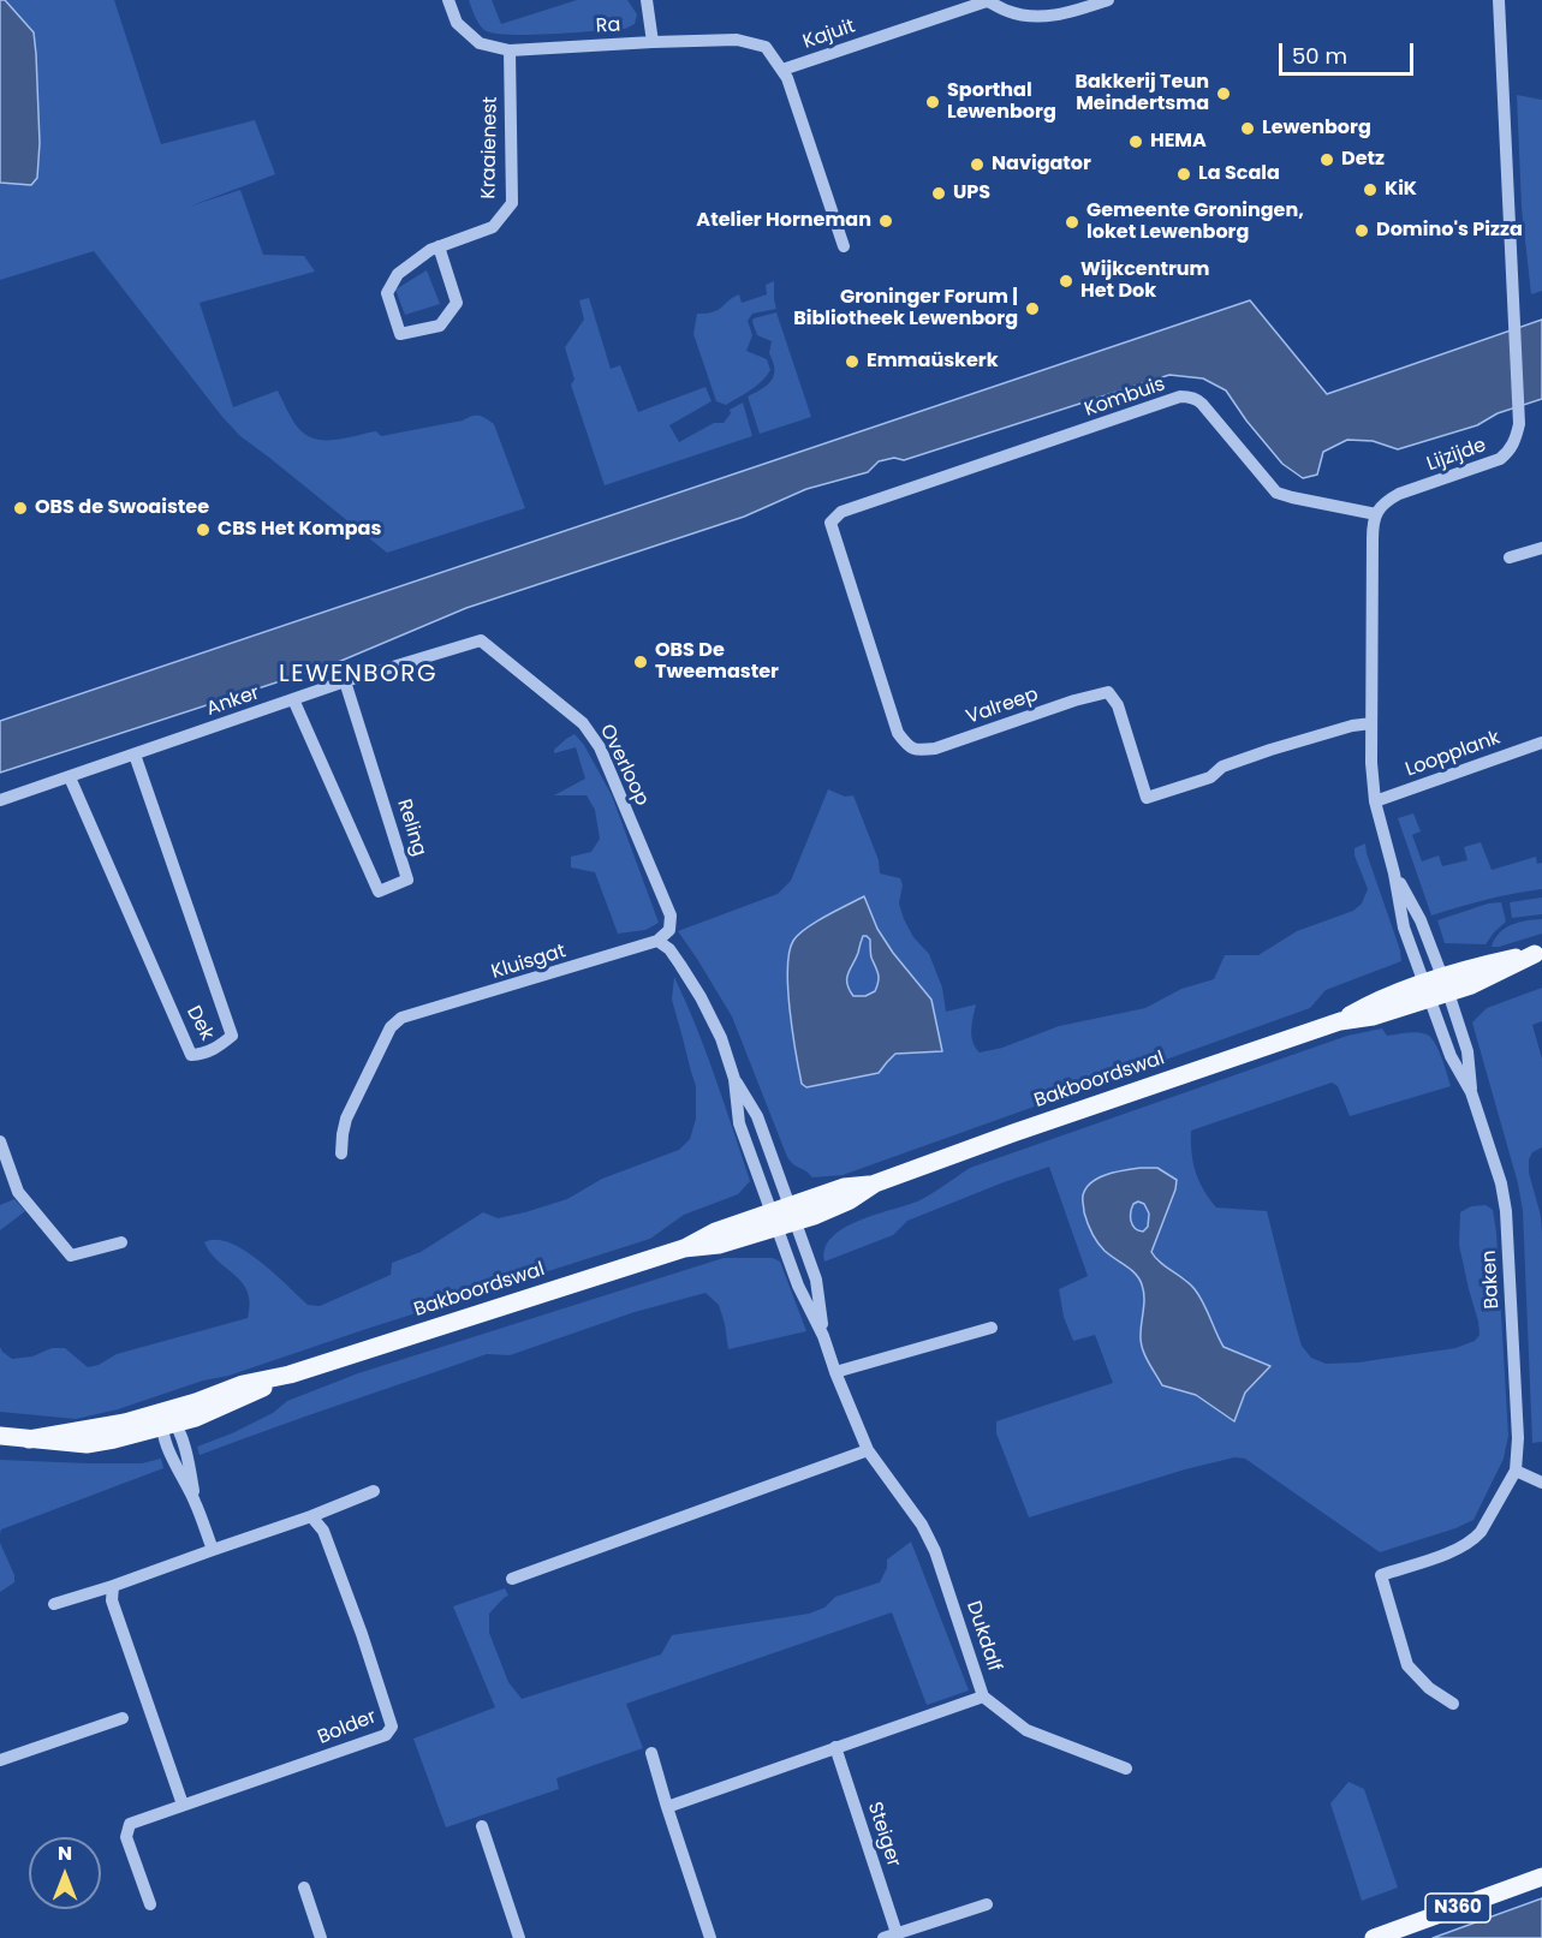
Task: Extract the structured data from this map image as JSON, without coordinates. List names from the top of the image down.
{
  "streets": {
    "main road": ["Bakboordswal", "N360"],
    "street": [
      "Ra",
      "Kajuit",
      "Kraaienest",
      "Kombuis",
      "Lijzijde",
      "Anker",
      "Valreep",
      "Loopplank",
      "Overloop",
      "Reling",
      "Kluisgat",
      "Dek",
      "Baken",
      "Dukdalf",
      "Bolder",
      "Steiger"
    ]
  },
  "crossings": [
    ["Ra", "Kajuit"],
    ["Ra", "Kraaienest"],
    ["Kombuis", "Lijzijde"],
    ["Kombuis", "Valreep"],
    ["Anker", "Overloop"],
    ["Anker", "Reling"],
    ["Anker", "Dek"],
    ["Overloop", "Kluisgat"],
    ["Bakboordswal", "Baken"],
    ["Bakboordswal", "Dukdalf"]
  ],
  "districts": ["LEWENBORG"],
  "places": [
    "Bakkerij Teun Meindertsma",
    "Sporthal Lewenborg",
    "Lewenborg",
    "HEMA",
    "Detz",
    "Navigator",
    "La Scala",
    "KiK",
    "UPS",
    "Atelier Horneman",
    "Gemeente Groningen, loket Lewenborg",
    "Domino's Pizza",
    "Wijkcentrum Het Dok",
    "Groninger Forum | Bibliotheek Lewenborg",
    "Emmaüskerk",
    "OBS de Swoaistee",
    "CBS Het Kompas",
    "OBS De Tweemaster"
  ],
  "scale_bar": "50 m",
  "north": "top"
}
